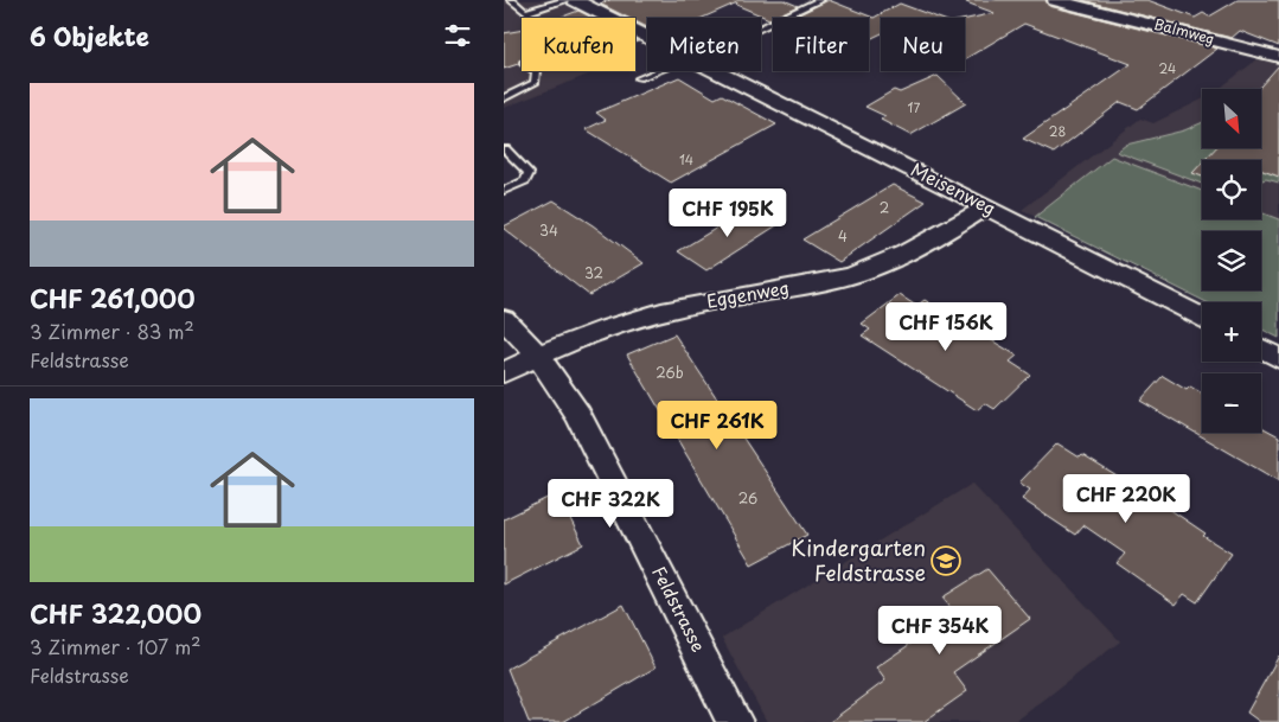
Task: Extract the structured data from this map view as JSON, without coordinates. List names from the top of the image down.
{
  "streets": {
    "street": [
      "Balmweg",
      "Meisenweg",
      "Eggenweg",
      "Feldstrasse"
    ]
  },
  "crossings": [
    ["Meisenweg", "Eggenweg"],
    ["Eggenweg", "Feldstrasse"]
  ],
  "places": {
    "school or university": ["Kindergarten Feldstrasse"]
  },
  "house_numbers": [
    "24",
    "17",
    "28",
    "14",
    "2",
    "34",
    "4",
    "32",
    "26b",
    "26"
  ],
  "north": "bottom right",
  "page": {
    "heading": "6 Objekte",
    "chip": [
      "Kaufen",
      "Mieten",
      "Filter",
      "Neu"
    ],
    "list": [
      {
        "name": "CHF 261,000",
        "note": "3 Zimmer · 83 m² · Feldstrasse"
      },
      {
        "name": "CHF 322,000",
        "note": "3 Zimmer · 107 m² · Feldstrasse"
      }
    ],
    "map_buttons": ["+", "−"],
    "price": [
      "CHF 195K",
      "CHF 156K",
      "CHF 261K",
      "CHF 220K",
      "CHF 322K",
      "CHF 354K"
    ]
  }
}
